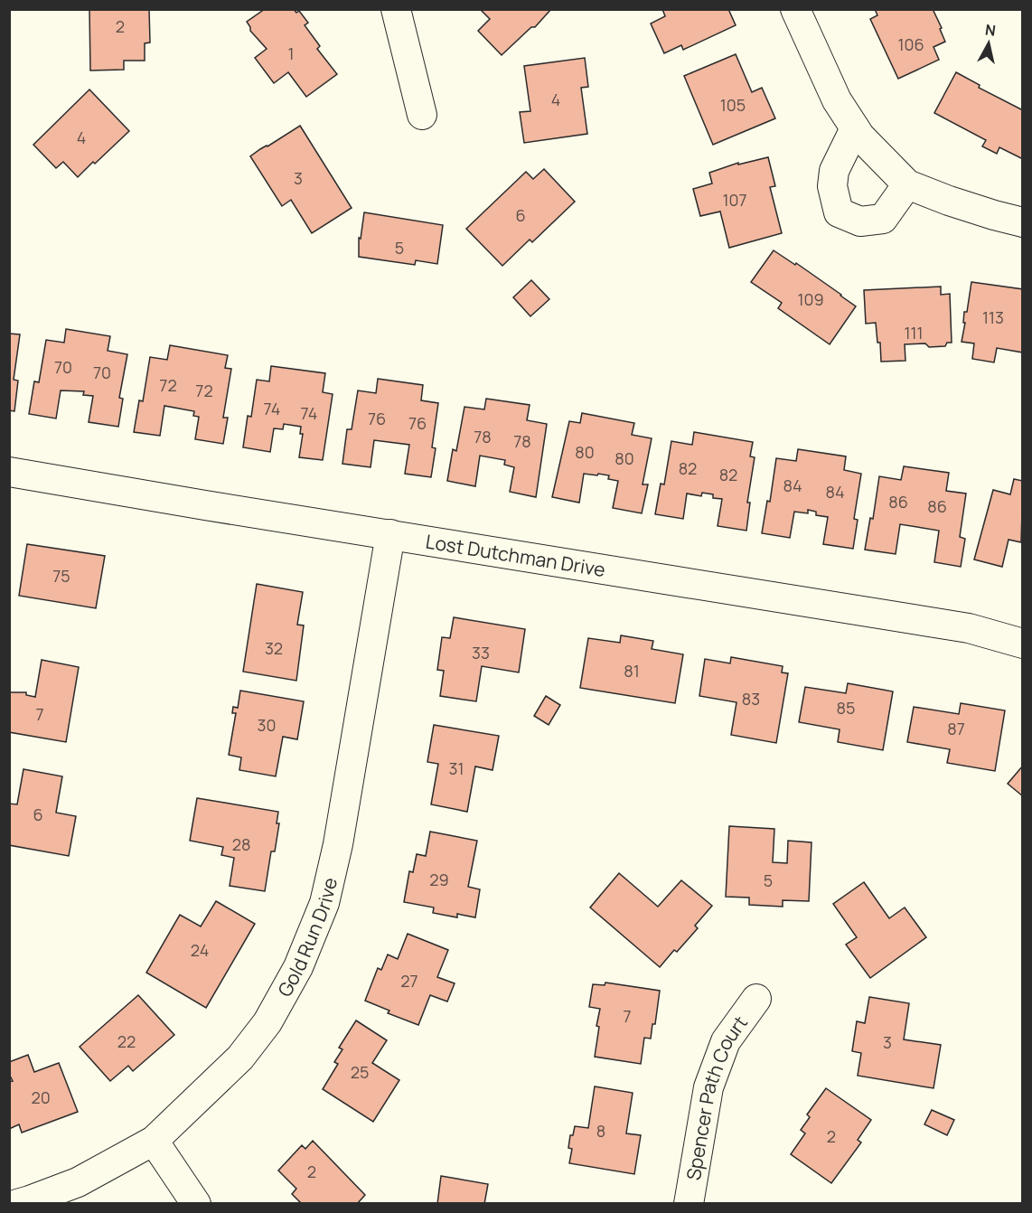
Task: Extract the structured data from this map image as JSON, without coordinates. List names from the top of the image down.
{
  "streets": {
    "street": ["Lost Dutchman Drive", "Gold Run Drive", "Spencer Path Court"]
  },
  "crossings": [
    ["Lost Dutchman Drive", "Gold Run Drive"]
  ],
  "house_numbers": [
    "2",
    "106",
    "1",
    "4",
    "105",
    "4",
    "3",
    "107",
    "6",
    "5",
    "109",
    "113",
    "111",
    "70",
    "70",
    "72",
    "72",
    "74",
    "74",
    "76",
    "76",
    "78",
    "78",
    "80",
    "80",
    "82",
    "82",
    "84",
    "84",
    "86",
    "86",
    "75",
    "32",
    "33",
    "81",
    "83",
    "85",
    "7",
    "30",
    "87",
    "31",
    "6",
    "28",
    "29",
    "5",
    "24",
    "27",
    "7",
    "22",
    "3",
    "25",
    "20",
    "8",
    "2",
    "2"
  ],
  "north": "top"
}
